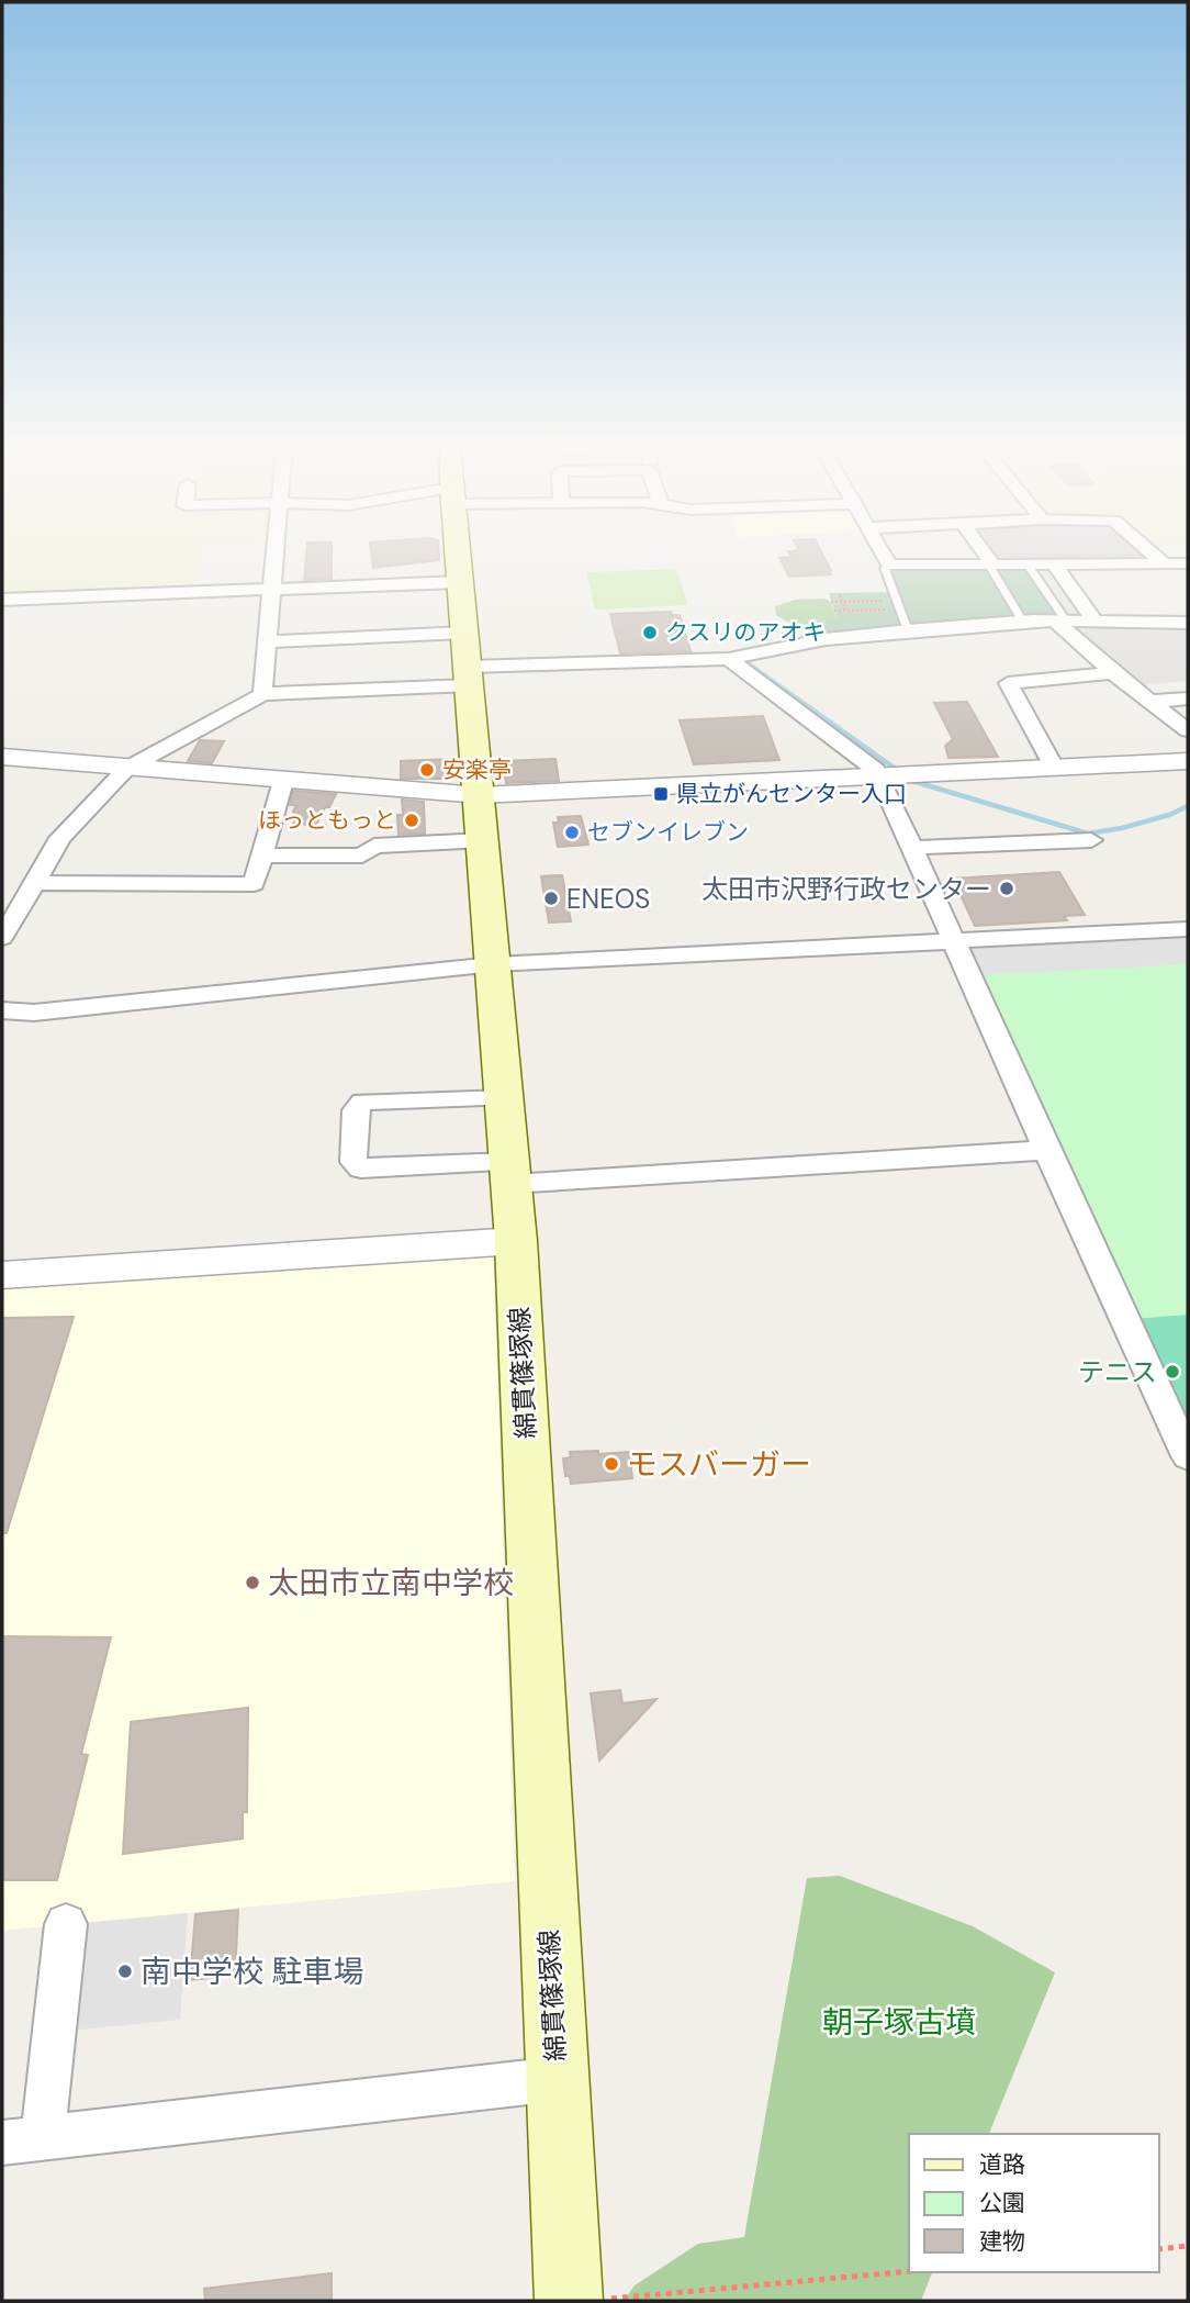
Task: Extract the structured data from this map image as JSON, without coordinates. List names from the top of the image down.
{
  "streets": {
    "main road": ["綿貫篠塚線"]
  },
  "parks": ["朝子塚古墳"],
  "places": {
    "other": [
      "クスリのアオキ",
      "安楽亭",
      "ほっともっと",
      "セブンイレブン",
      "太田市沢野行政センター",
      "ENEOS",
      "テニス",
      "モスバーガー",
      "太田市立南中学校",
      "南中学校 駐車場"
    ],
    "transit": ["県立がんセンター入口"]
  },
  "legend": ["道路", "公園", "建物"]
}
